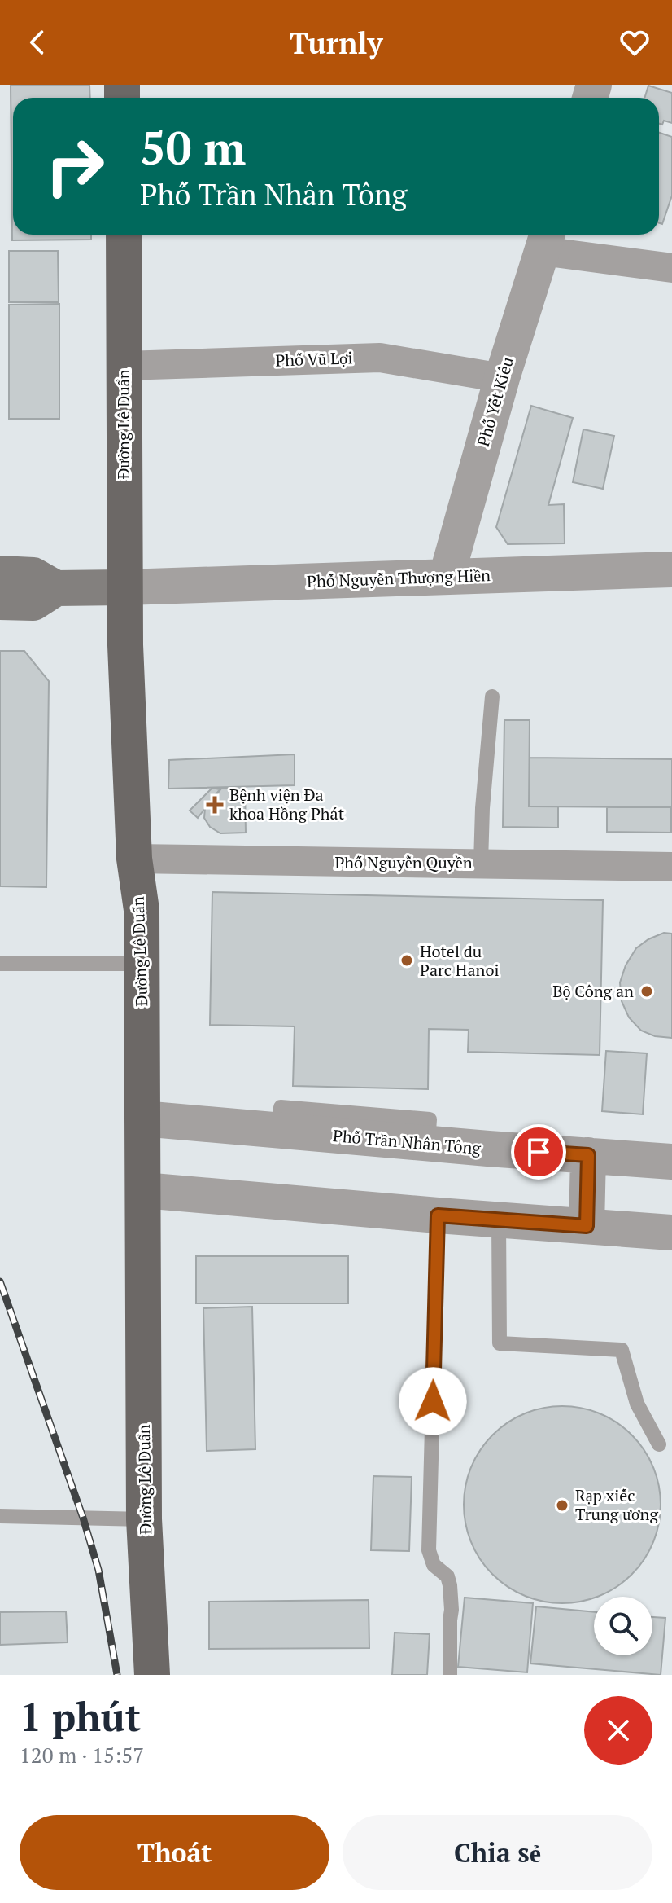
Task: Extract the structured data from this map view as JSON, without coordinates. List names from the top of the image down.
{
  "streets": {
    "main road": ["Đường Lê Duẩn"],
    "street": [
      "Phố Vũ Lợi",
      "Phố Yết Kiêu",
      "Phố Nguyễn Thượng Hiền",
      "Phố Nguyễn Quyền",
      "Phố Trần Nhân Tông"
    ]
  },
  "crossings": [
    ["Phố Vũ Lợi", "Phố Yết Kiêu"],
    ["Phố Vũ Lợi", "Đường Lê Duẩn"],
    ["Phố Yết Kiêu", "Phố Nguyễn Thượng Hiền"],
    ["Đường Lê Duẩn", "Phố Nguyễn Thượng Hiền"],
    ["Đường Lê Duẩn", "Phố Nguyễn Quyền"],
    ["Đường Lê Duẩn", "Phố Trần Nhân Tông"]
  ],
  "places": {
    "health": ["Bệnh viện Đa khoa Hồng Phát"],
    "other": ["Hotel du Parc Hanoi", "Bộ Công an", "Rạp xiếc Trung ương"]
  },
  "page": {
    "header": "Turnly",
    "turn": ["50 m", "Phố Trần Nhân Tông"],
    "heading": ["1 phút", "120 m · 15:57"],
    "buttons": ["Thoát", "Chia sẻ"]
  }
}
